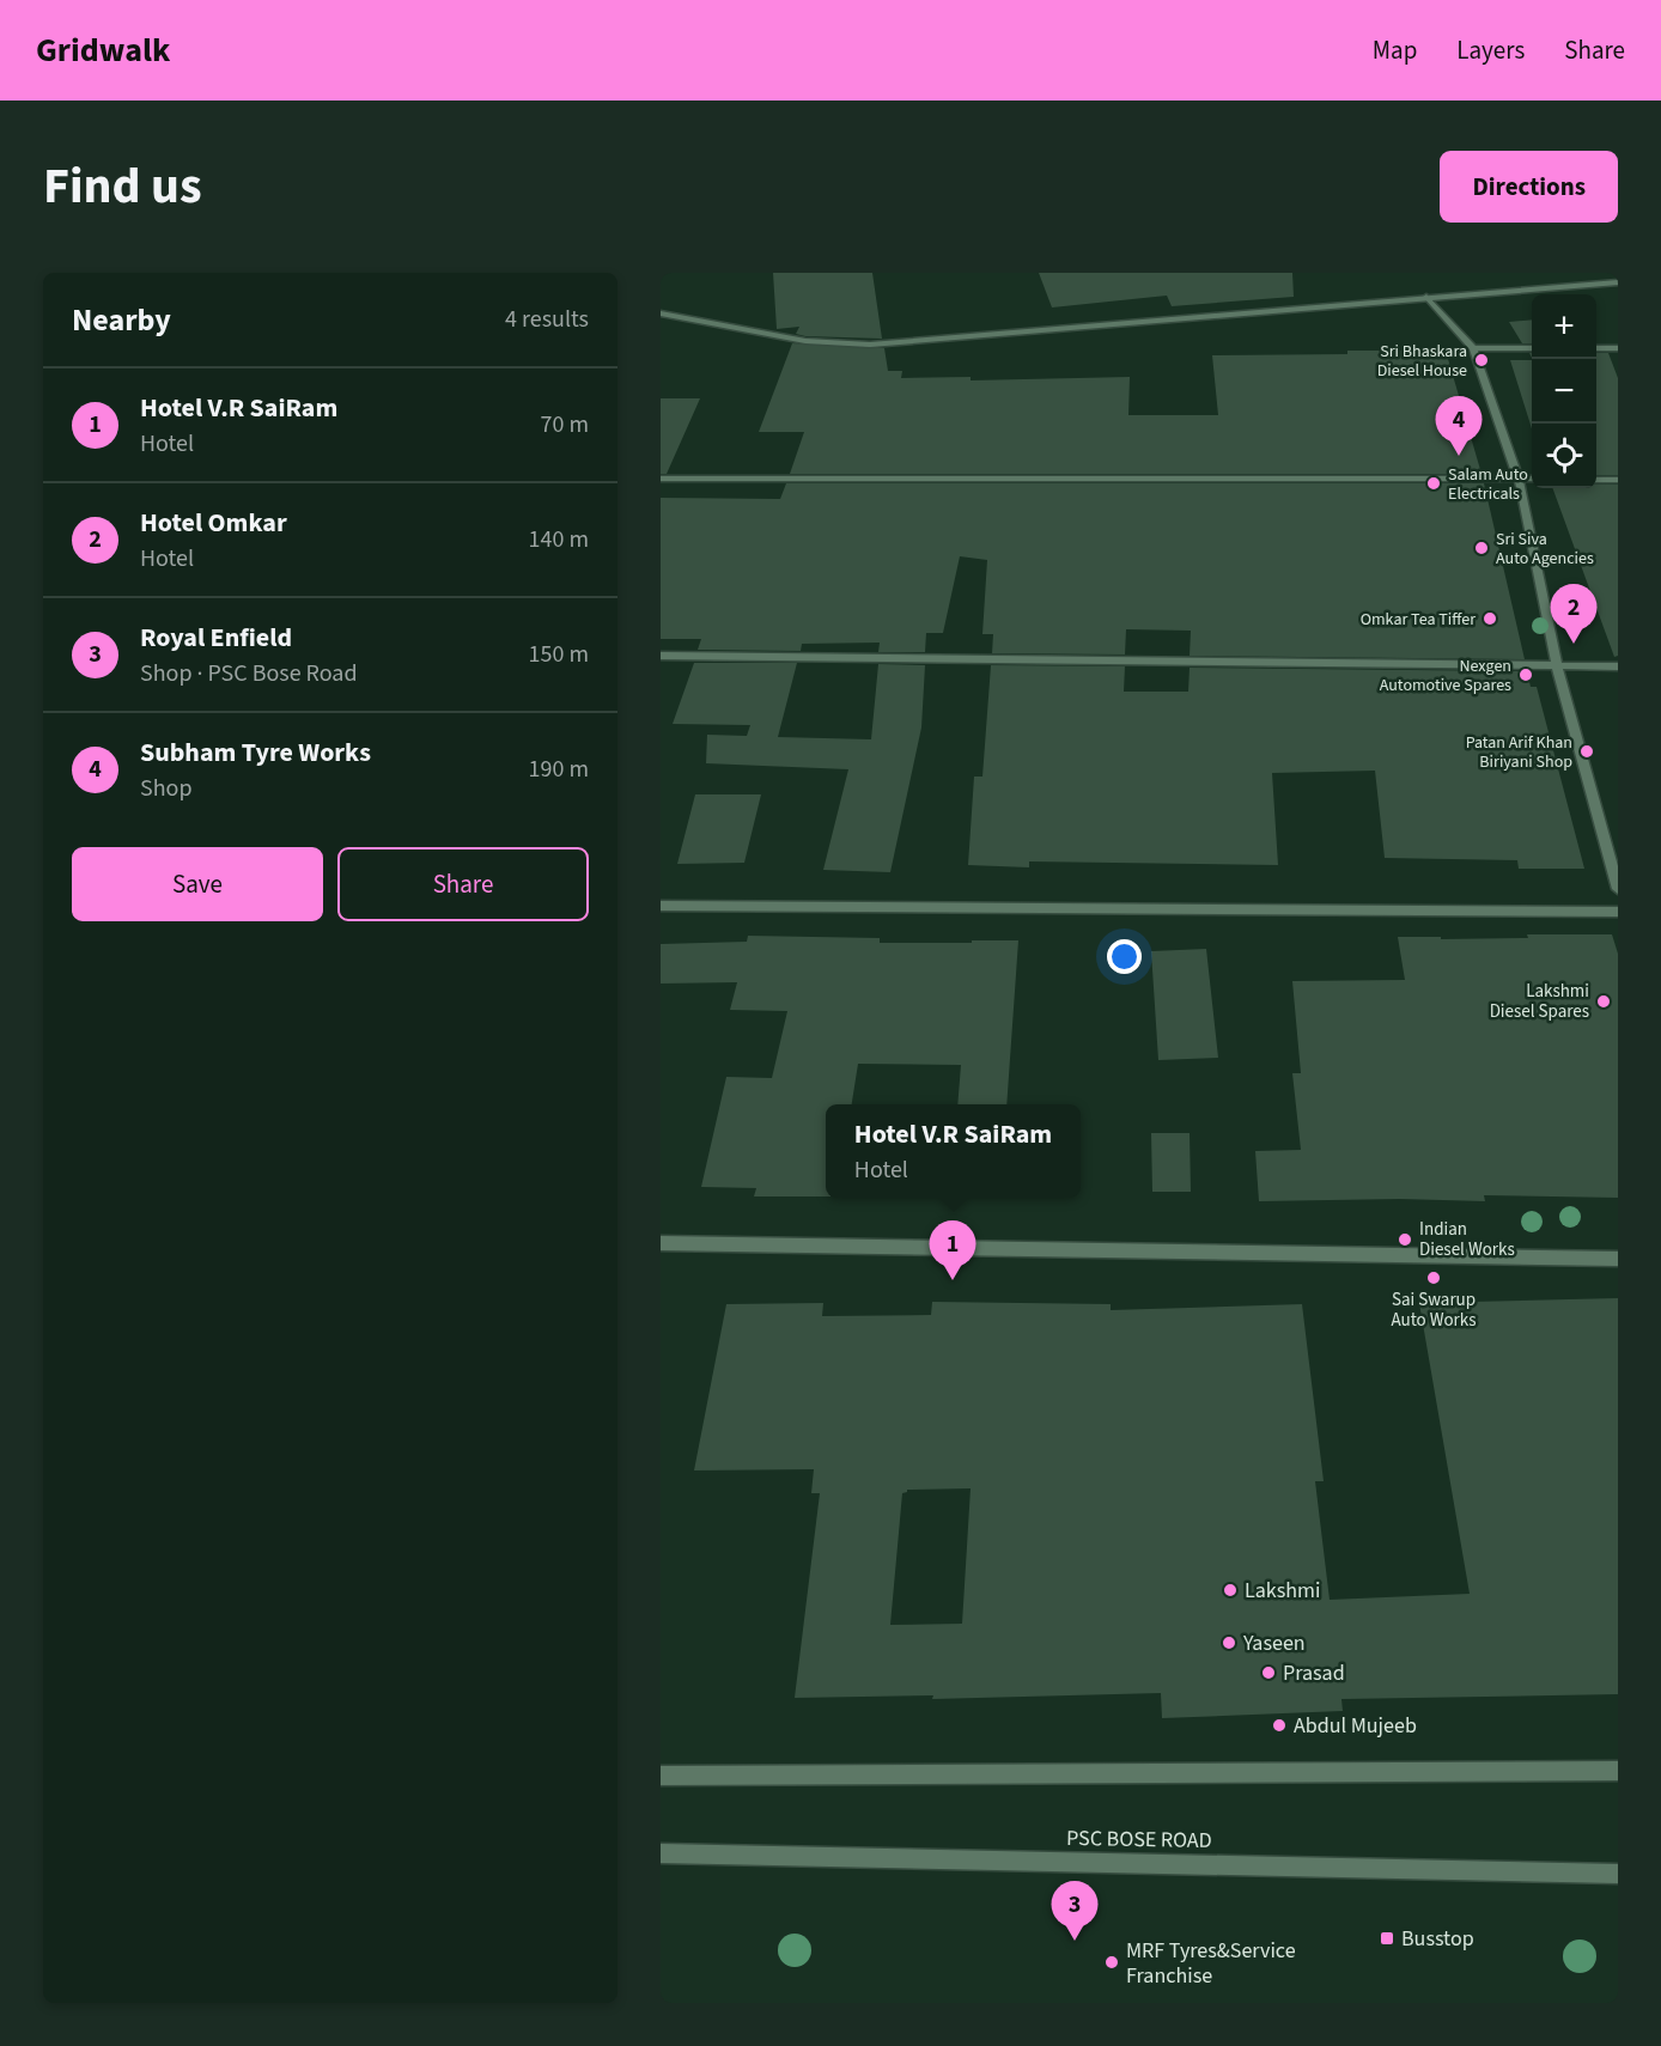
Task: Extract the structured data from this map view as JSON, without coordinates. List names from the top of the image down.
{
  "streets": {
    "street": ["PSC BOSE ROAD"]
  },
  "places": {
    "other": [
      "Sri Bhaskara Diesel House",
      "Salam Auto Electricals",
      "Sri Siva Auto Agencies",
      "Omkar Tea Tiffer",
      "Nexgen Automotive Spares",
      "Patan Arif Khan Biriyani Shop",
      "Lakshmi Diesel Spares",
      "Indian Diesel Works",
      "Sai Swarup Auto Works",
      "Lakshmi",
      "Yaseen",
      "Prasad",
      "Abdul Mujeeb",
      "MRF Tyres&Service Franchise"
    ],
    "transit": ["Busstop"]
  },
  "page": {
    "header": "Gridwalk",
    "nav": ["Map", "Layers", "Share"],
    "title": "Find us",
    "buttons": [
      "Directions",
      ["Save", "Share"]
    ],
    "heading": ["Nearby", "4 results"],
    "map_buttons": ["+", "−"],
    "list": [
      {
        "mark": "1",
        "name": "Hotel V.R SaiRam",
        "note": "Hotel",
        "value": "70 m"
      },
      {
        "mark": "2",
        "name": "Hotel Omkar",
        "note": "Hotel",
        "value": "140 m"
      },
      {
        "mark": "3",
        "name": "Royal Enfield",
        "note": "Shop · PSC Bose Road",
        "value": "150 m"
      },
      {
        "mark": "4",
        "name": "Subham Tyre Works",
        "note": "Shop",
        "value": "190 m"
      }
    ],
    "pins": [
      "4",
      "2",
      "1",
      "3"
    ],
    "popup": ["Hotel V.R SaiRam", "Hotel"]
  }
}
